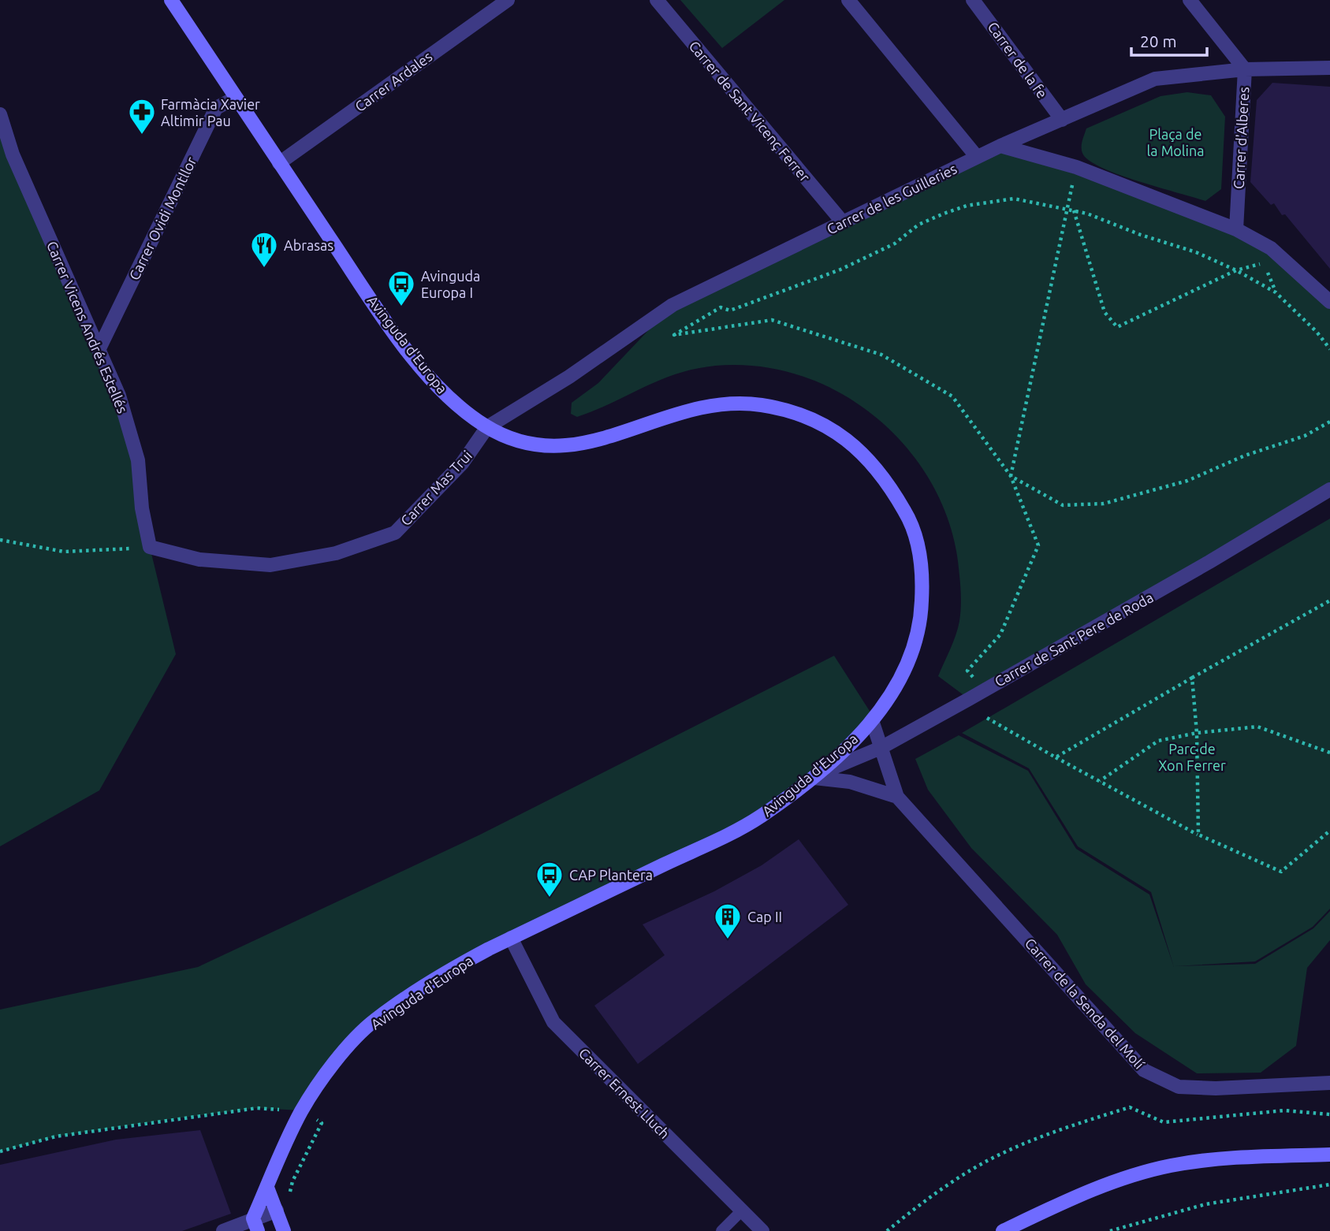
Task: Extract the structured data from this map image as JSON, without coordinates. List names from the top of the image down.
{
  "streets": {
    "street": [
      "Carrer de la fe",
      "Carrer Ardales",
      "Carrer de Sant Vicenç Ferrer",
      "Carrer d'Alberes",
      "Carrer de les Guilleries",
      "Carrer Ovidi Montllor",
      "Carrer Vicens Andrés Estellés",
      "Avinguda d'Europa",
      "Carrer Mas Trui",
      "Carrer de Sant Pere de Roda",
      "Carrer de la Senda del Molí",
      "Carrer Ernest Lluch"
    ]
  },
  "crossings": [
    ["Carrer de la fe", "Carrer de les Guilleries"],
    ["Carrer Ardales", "Avinguda d'Europa"],
    ["Carrer de Sant Vicenç Ferrer", "Carrer de les Guilleries"],
    ["Carrer d'Alberes", "Carrer de les Guilleries"],
    ["Carrer de les Guilleries", "Avinguda d'Europa"],
    ["Carrer de les Guilleries", "Carrer Mas Trui"],
    ["Carrer Ovidi Montllor", "Carrer Vicens Andrés Estellés"],
    ["Carrer Ovidi Montllor", "Avinguda d'Europa"],
    ["Carrer Vicens Andrés Estellés", "Carrer Mas Trui"],
    ["Avinguda d'Europa", "Carrer Mas Trui"],
    ["Avinguda d'Europa", "Carrer de Sant Pere de Roda"],
    ["Avinguda d'Europa", "Carrer de la Senda del Molí"],
    ["Avinguda d'Europa", "Carrer Ernest Lluch"],
    ["Carrer de Sant Pere de Roda", "Carrer de la Senda del Molí"]
  ],
  "parks": ["Plaça de la Molina", "Parc de Xon Ferrer"],
  "places": {
    "pharmacy": ["Farmàcia Xavier Altimir Pau"],
    "restaurant": ["Abrasas"],
    "bus stop": ["Avinguda Europa I", "CAP Plantera"],
    "building": ["Cap II"]
  },
  "scale_bar": "20 m"
}
